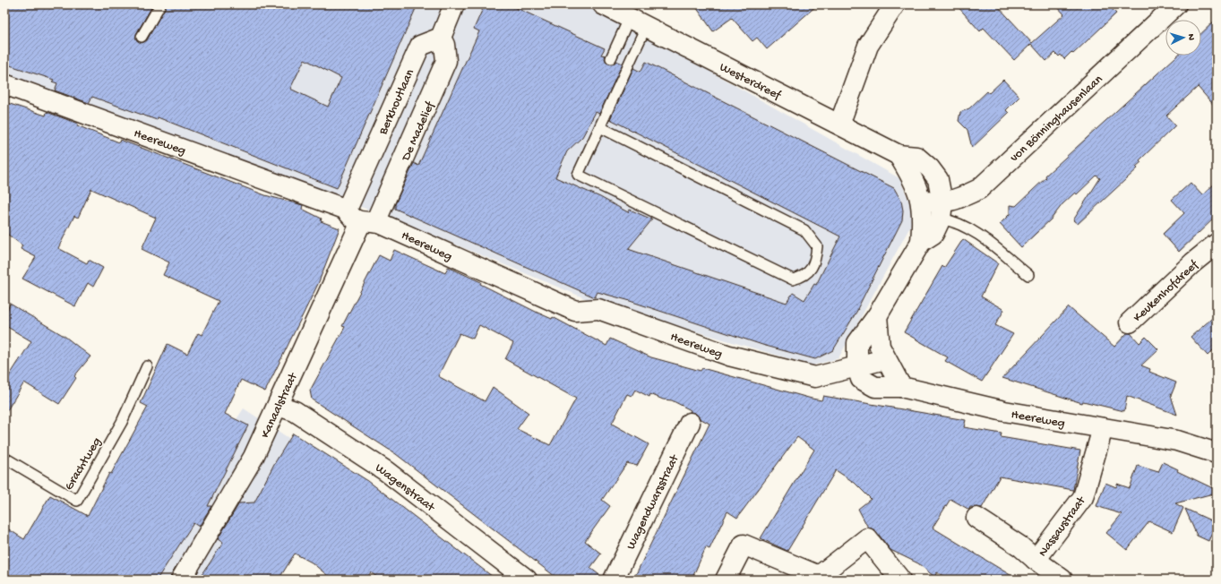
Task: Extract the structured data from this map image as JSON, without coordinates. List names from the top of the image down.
{
  "streets": {
    "street": [
      "Westerdreef",
      "Berkhoutlaan",
      "von Bönninghausenlaan",
      "De Madelief",
      "Heereweg",
      "Keukenhofdreef",
      "Kanaalstraat",
      "Wagenstraat",
      "Wagendwarsstraat",
      "Nassaustraat"
    ],
    "lane": ["Grachtweg"]
  },
  "crossings": [
    ["Westerdreef", "von Bönninghausenlaan"],
    ["Berkhoutlaan", "De Madelief"],
    ["Berkhoutlaan", "Heereweg"],
    ["De Madelief", "Heereweg"],
    ["De Madelief", "Kanaalstraat"],
    ["Heereweg", "Kanaalstraat"],
    ["Heereweg", "Nassaustraat"],
    ["Kanaalstraat", "Wagenstraat"]
  ],
  "north": "right"
}
